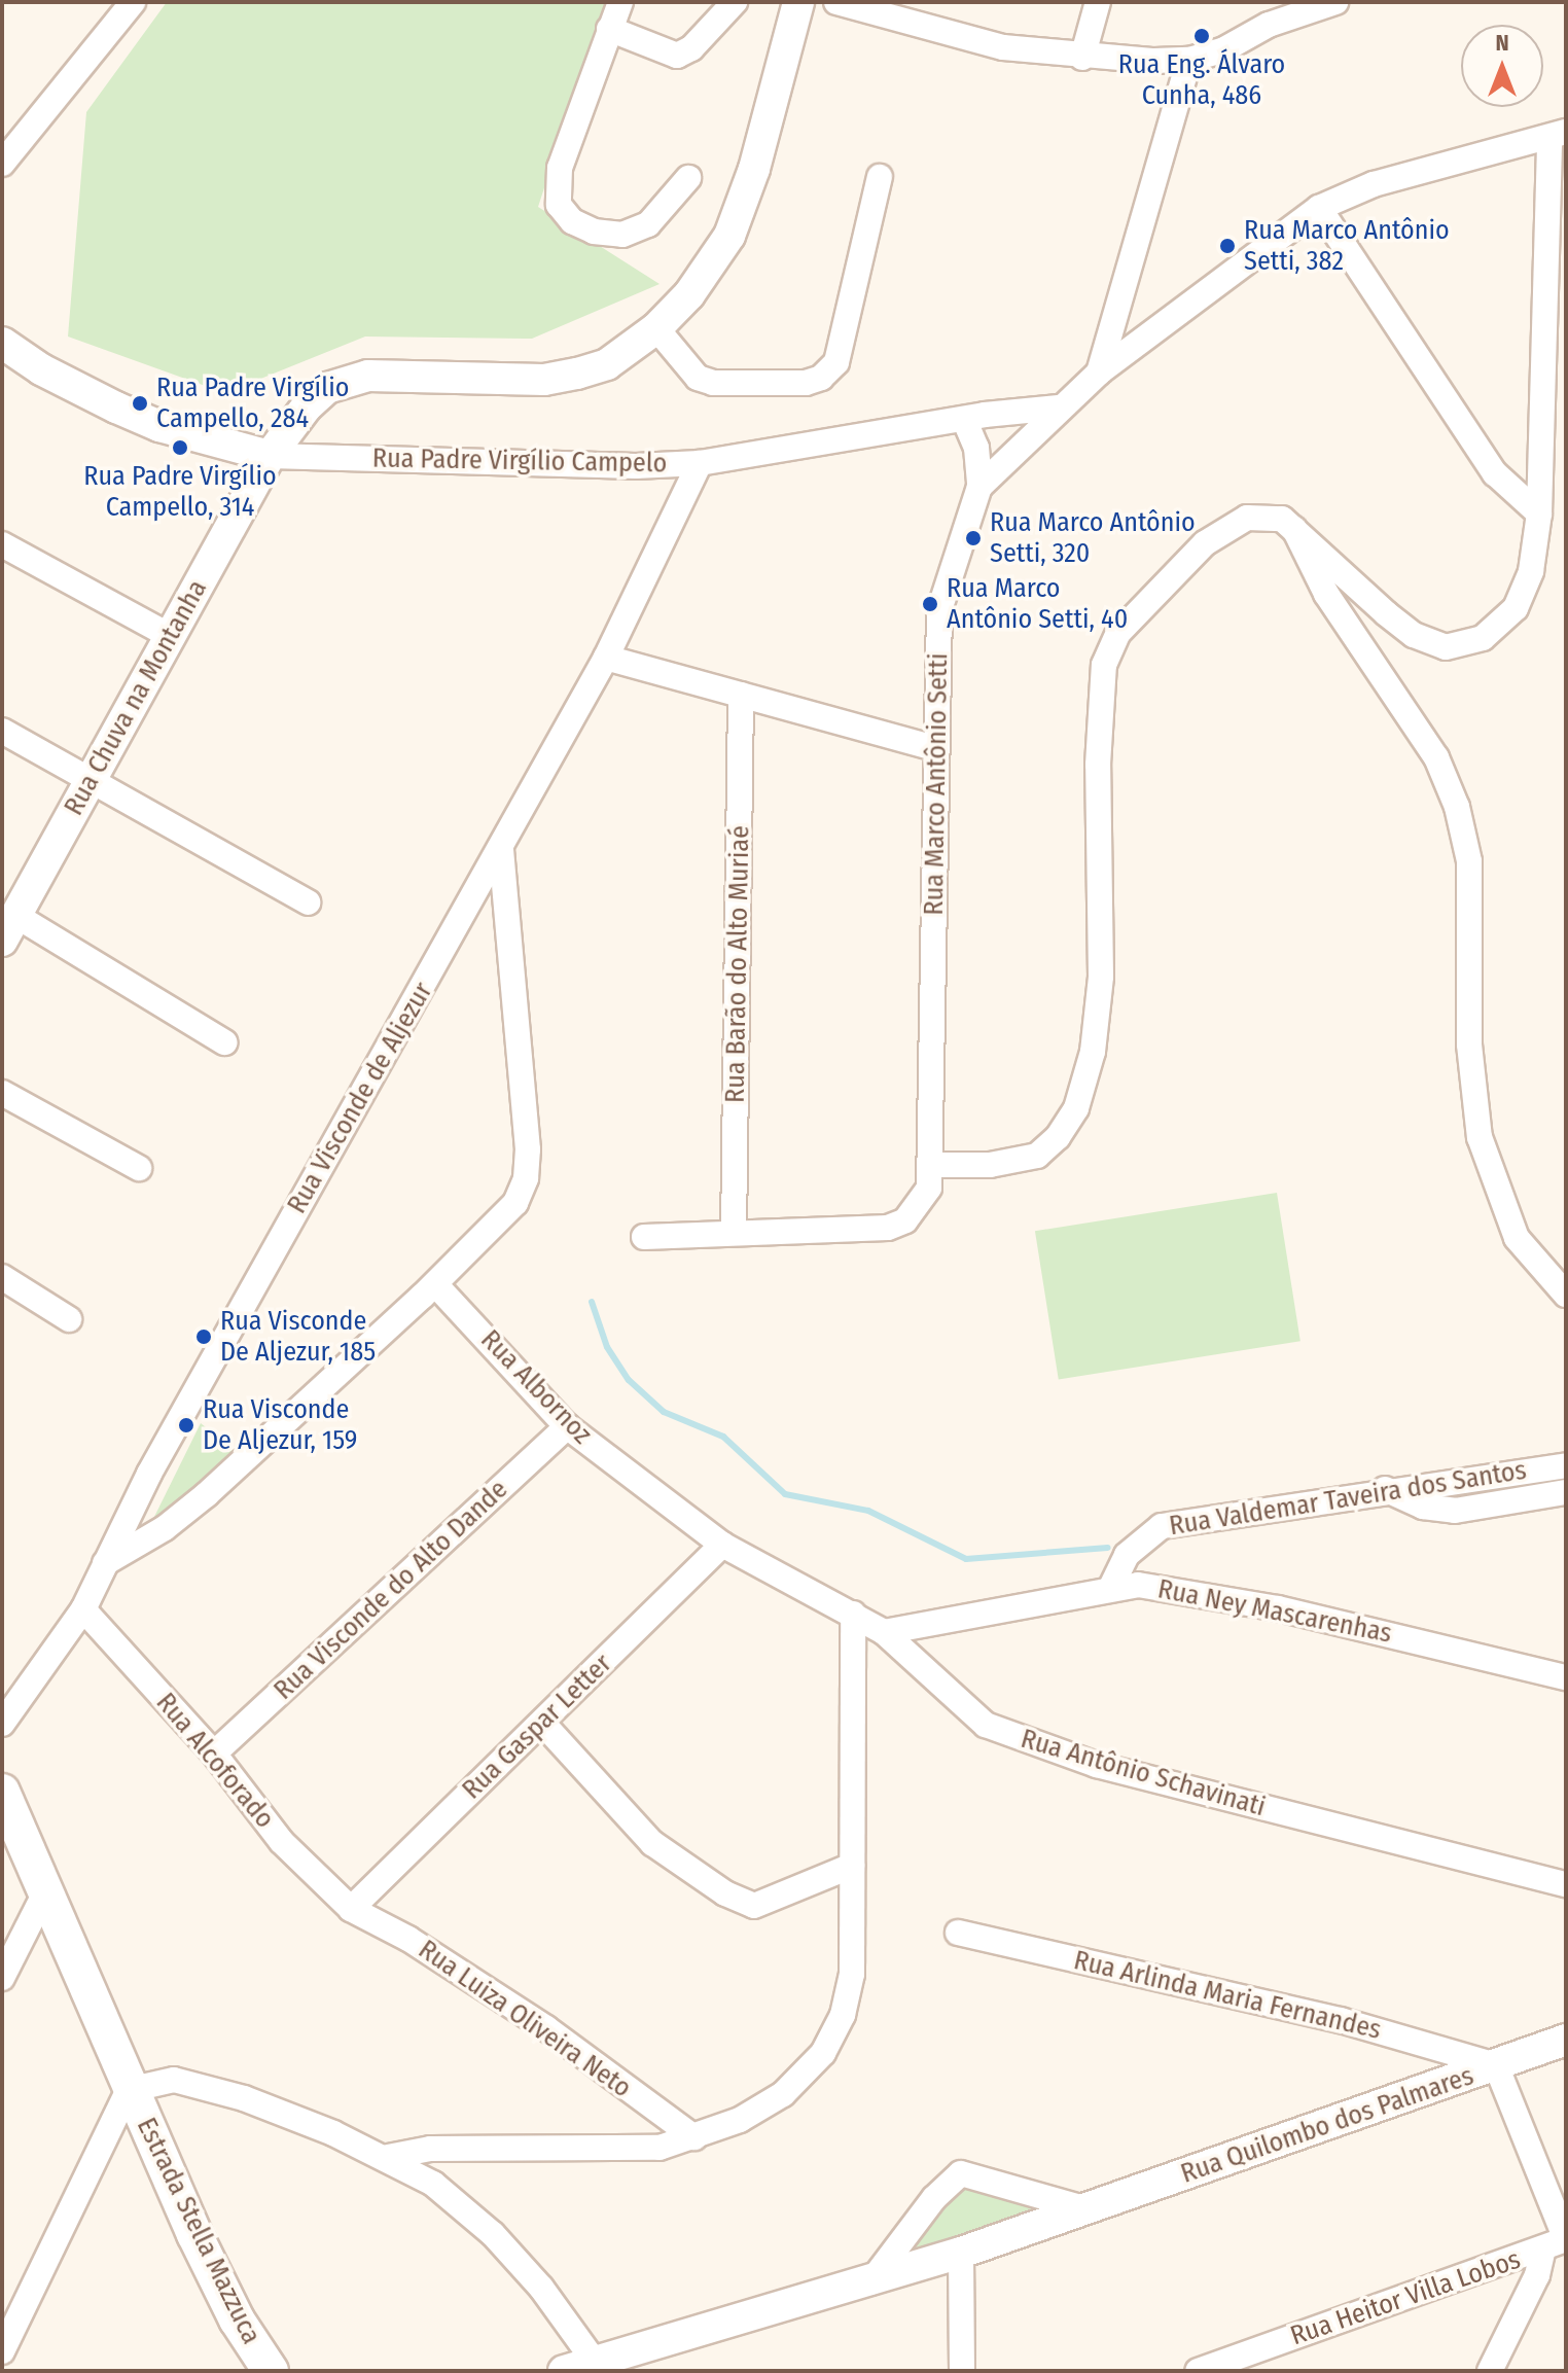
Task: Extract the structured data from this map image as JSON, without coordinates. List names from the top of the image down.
{
  "streets": {
    "main road": ["Estrada Stella Mazzuca"],
    "street": [
      "Rua Padre Virgílio Campelo",
      "Rua Chuva na Montanha",
      "Rua Marco Antônio Setti",
      "Rua Barão do Alto Muriaé",
      "Rua Visconde de Aljezur",
      "Rua Albornoz",
      "Rua Valdemar Taveira dos Santos",
      "Rua Visconde do Alto Dande",
      "Rua Ney Mascarenhas",
      "Rua Gaspar Letter",
      "Rua Alcoforado",
      "Rua Antônio Schavinati",
      "Rua Arlinda Maria Fernandes",
      "Rua Luiza Oliveira Neto",
      "Rua Quilombo dos Palmares",
      "Rua Heitor Villa Lobos"
    ]
  },
  "crossings": [
    ["Rua Padre Virgílio Campelo", "Rua Chuva na Montanha"],
    ["Rua Padre Virgílio Campelo", "Rua Marco Antônio Setti"],
    ["Rua Padre Virgílio Campelo", "Rua Visconde de Aljezur"],
    ["Rua Marco Antônio Setti", "Rua Barão do Alto Muriaé"],
    ["Rua Visconde de Aljezur", "Rua Alcoforado"],
    ["Rua Albornoz", "Rua Visconde do Alto Dande"],
    ["Rua Albornoz", "Rua Gaspar Letter"],
    ["Rua Albornoz", "Rua Antônio Schavinati"],
    ["Rua Valdemar Taveira dos Santos", "Rua Ney Mascarenhas"],
    ["Rua Visconde do Alto Dande", "Rua Alcoforado"],
    ["Rua Ney Mascarenhas", "Rua Antônio Schavinati"],
    ["Rua Gaspar Letter", "Rua Alcoforado"],
    ["Rua Gaspar Letter", "Rua Antônio Schavinati"],
    ["Rua Gaspar Letter", "Rua Luiza Oliveira Neto"],
    ["Rua Alcoforado", "Rua Luiza Oliveira Neto"],
    ["Rua Arlinda Maria Fernandes", "Rua Quilombo dos Palmares"]
  ],
  "places": [
    "Rua Eng. Álvaro Cunha, 486",
    "Rua Marco Antônio Setti, 382",
    "Rua Padre Virgílio Campello, 284",
    "Rua Padre Virgílio Campello, 314",
    "Rua Marco Antônio Setti, 320",
    "Rua Marco Antônio Setti, 40",
    "Rua Visconde De Aljezur, 185",
    "Rua Visconde De Aljezur, 159"
  ],
  "north": "top"
}
